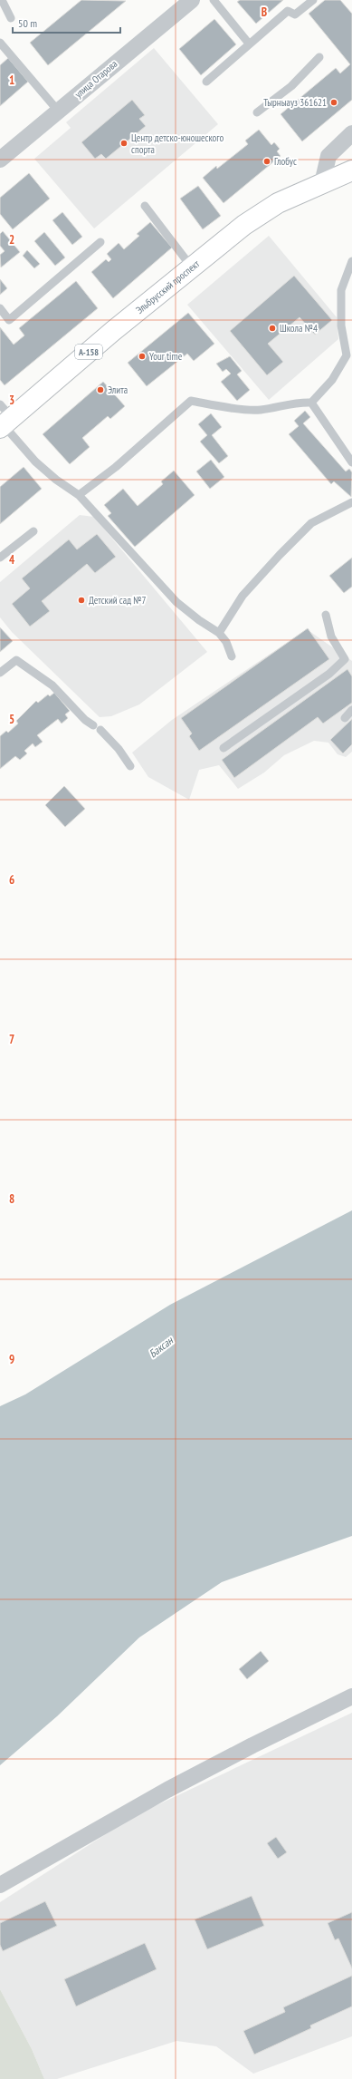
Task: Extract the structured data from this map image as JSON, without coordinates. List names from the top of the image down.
{
  "streets": {
    "main road": ["Эльбрусский проспект", "А-158"],
    "street": ["улица Отарова"]
  },
  "water": ["Баксан"],
  "places": [
    "Тырныауз 361621",
    "Центр детско-юношеского спорта",
    "Глобус",
    "Школа №4",
    "Your time",
    "Элита",
    "Детский сад №7"
  ],
  "scale_bar": "50 m",
  "grid": {
    "columns": ["B"],
    "rows": [
      "1",
      "2",
      "3",
      "4",
      "5",
      "6",
      "7",
      "8",
      "9"
    ]
  }
}
